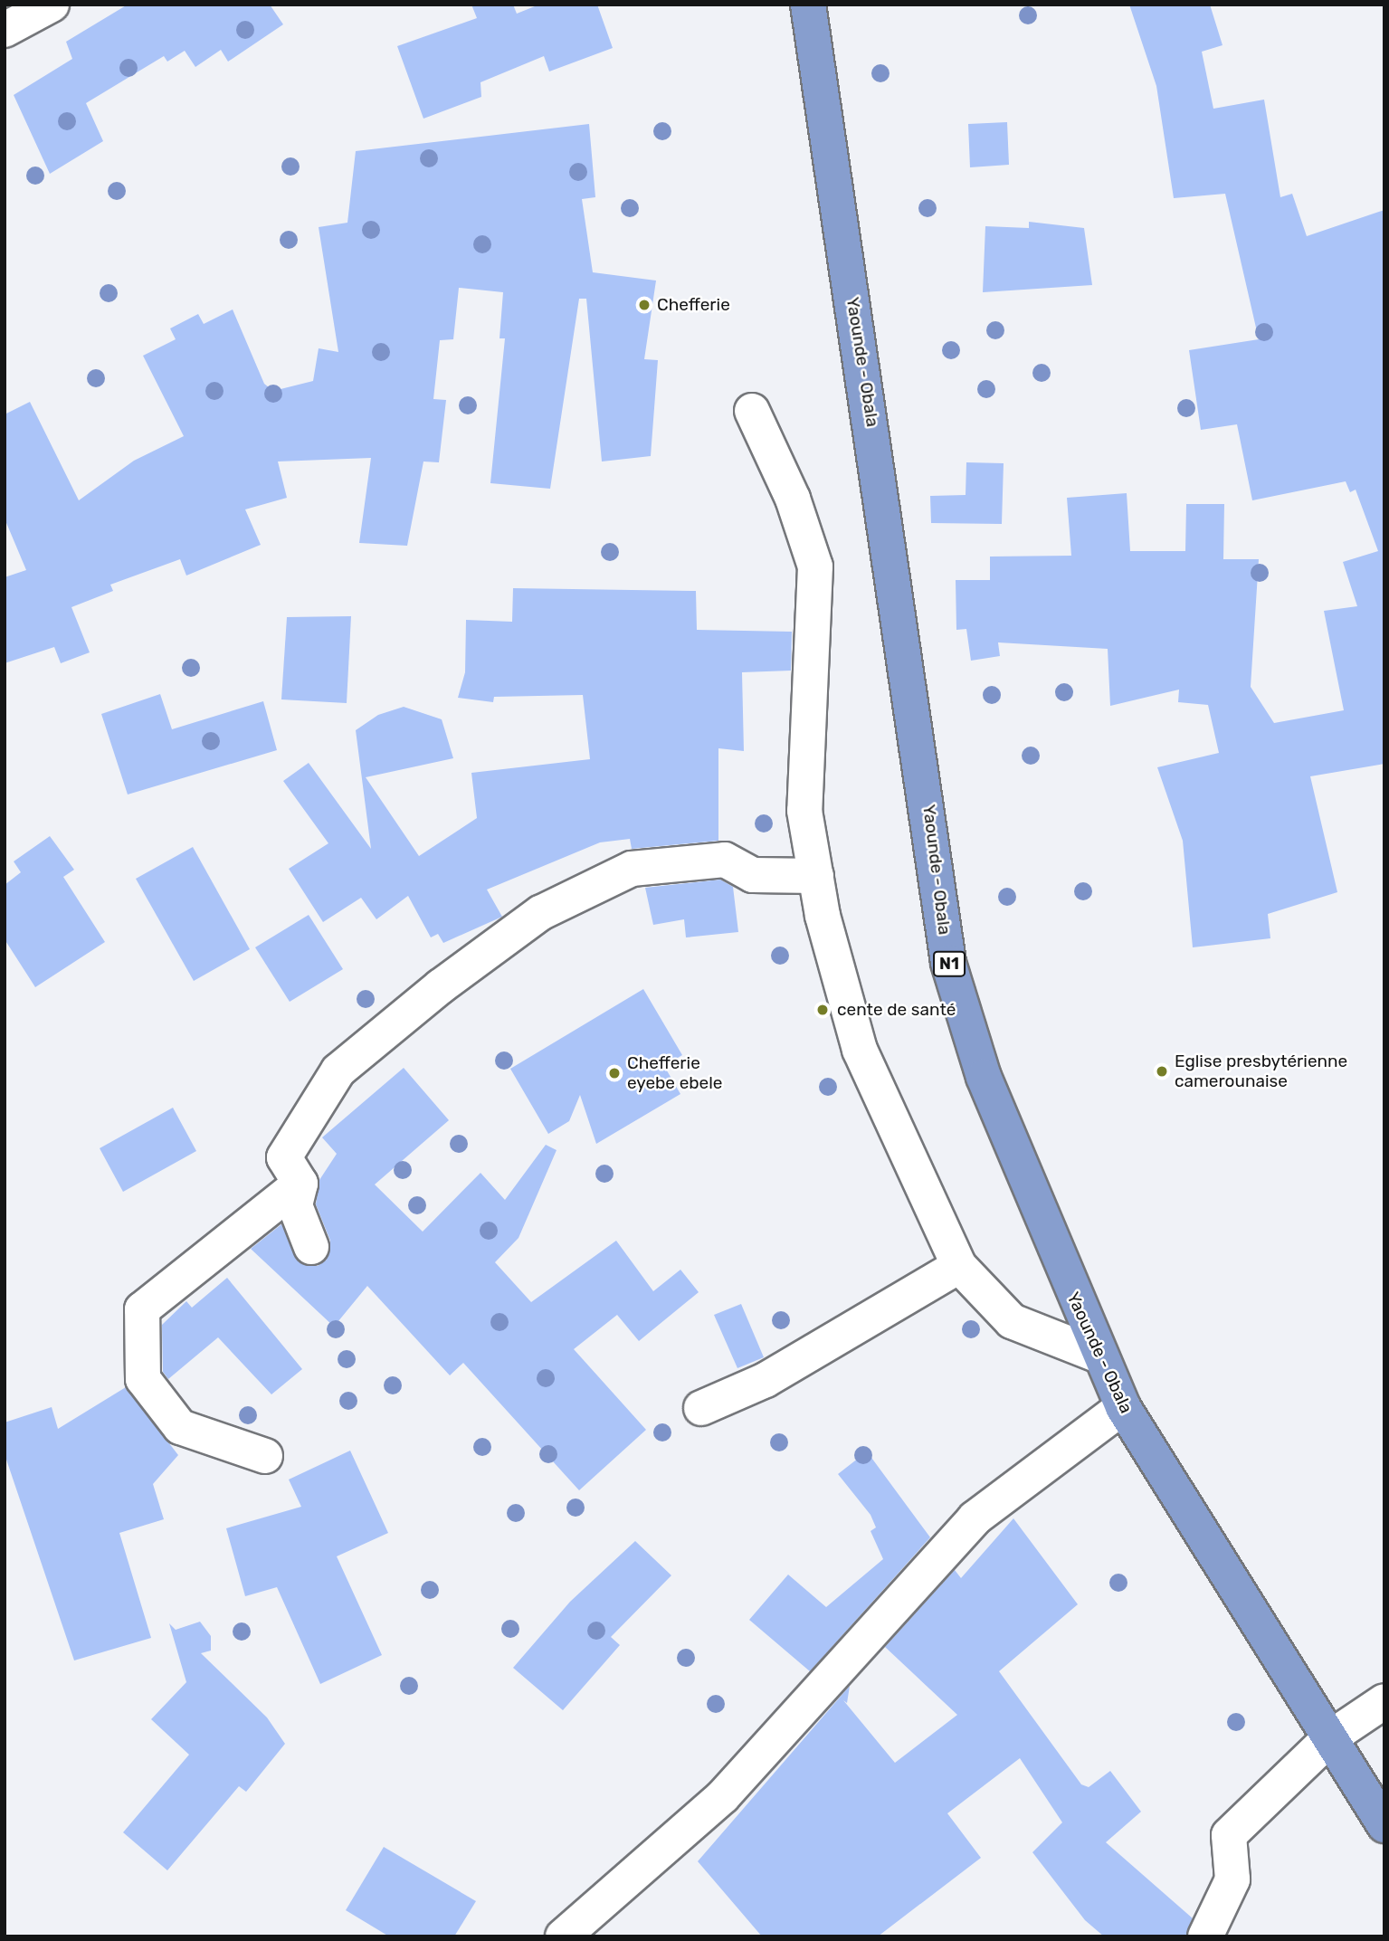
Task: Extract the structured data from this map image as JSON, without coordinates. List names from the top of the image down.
{
  "streets": {
    "highway": ["Yaounde - Obala", "N1"]
  },
  "places": [
    "Chefferie",
    "cente de santé",
    "Eglise presbytérienne camerounaise",
    "Chefferie eyebe ebele"
  ]
}
